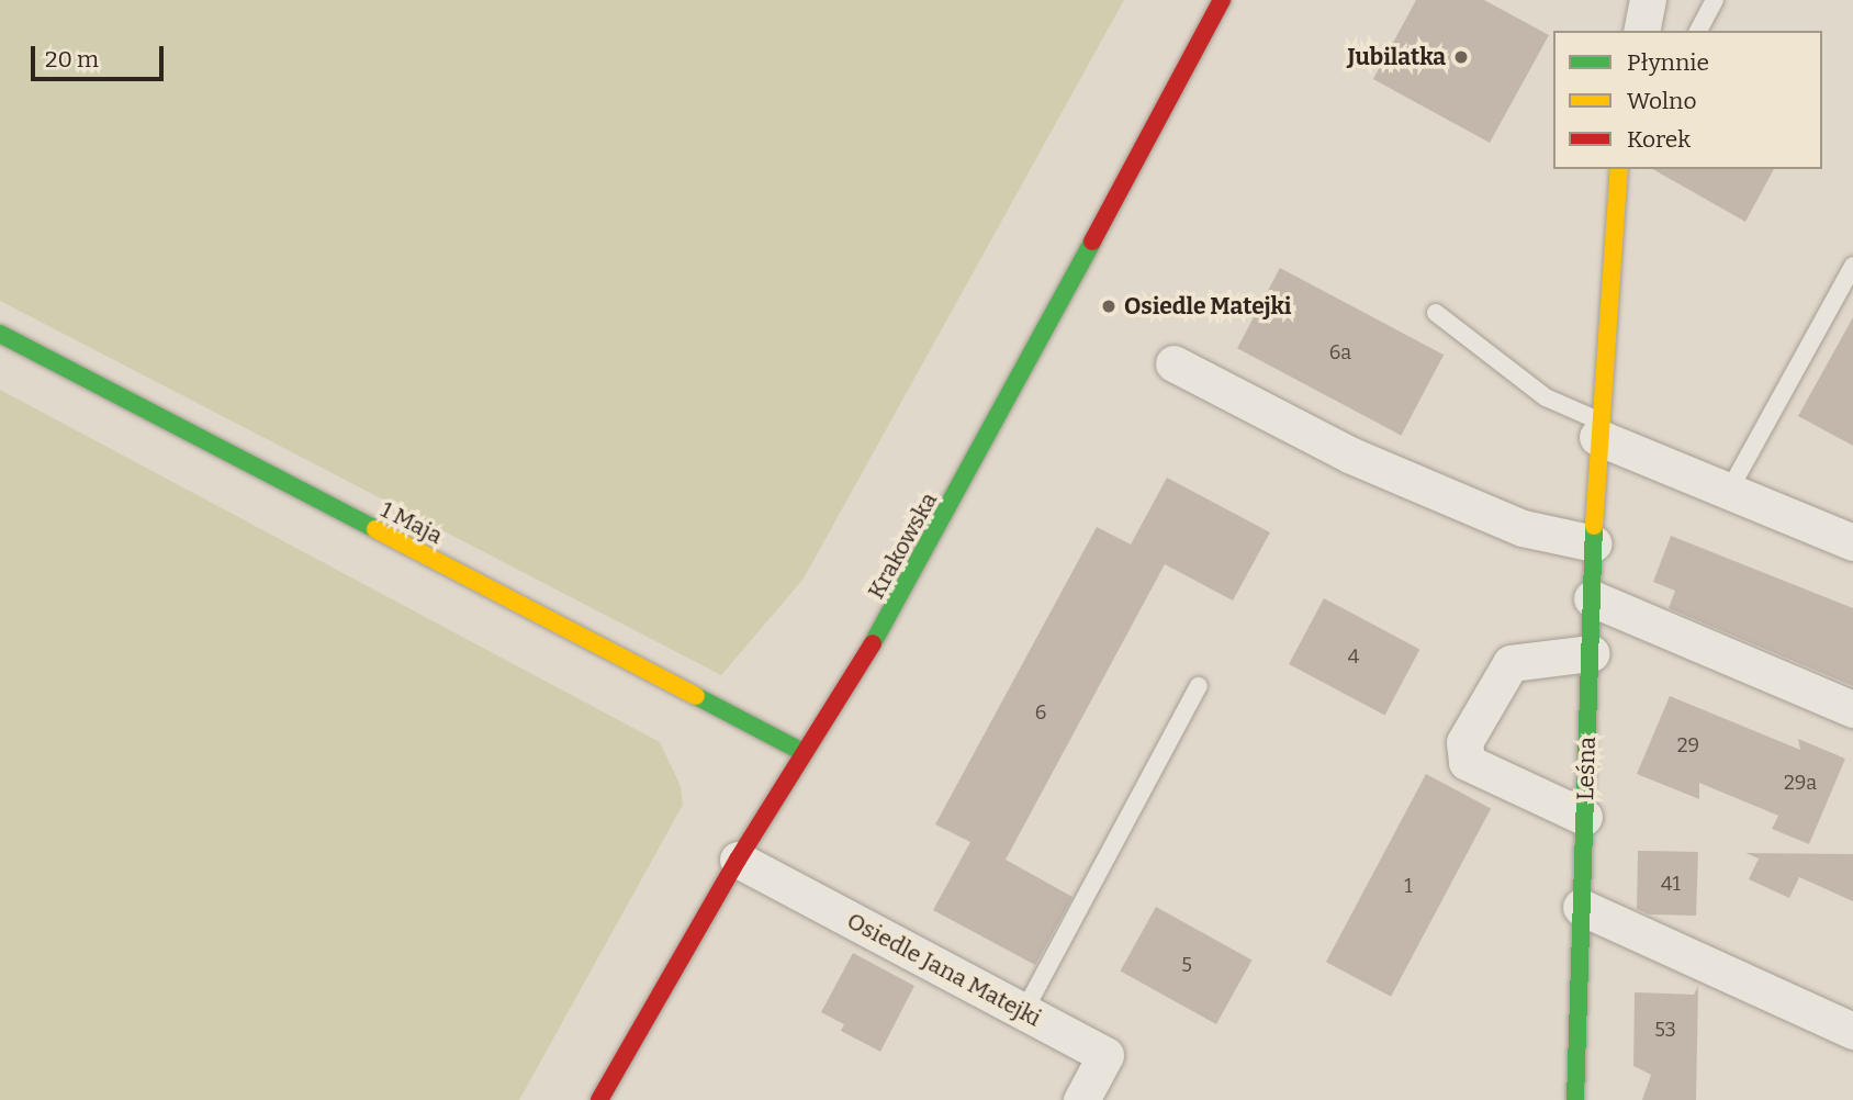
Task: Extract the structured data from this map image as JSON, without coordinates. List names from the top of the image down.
{
  "streets": {
    "street": [
      "1 Maja",
      "Krakowska",
      "Leśna",
      "Osiedle Jana Matejki"
    ]
  },
  "crossings": [
    ["1 Maja", "Krakowska"],
    ["Krakowska", "Osiedle Jana Matejki"]
  ],
  "places": ["Jubilatka", "Osiedle Matejki"],
  "house_numbers": [
    "6a",
    "4",
    "6",
    "29",
    "29a",
    "41",
    "1",
    "5",
    "53"
  ],
  "legend": ["Płynnie", "Wolno", "Korek"],
  "scale_bar": "20 m"
}
